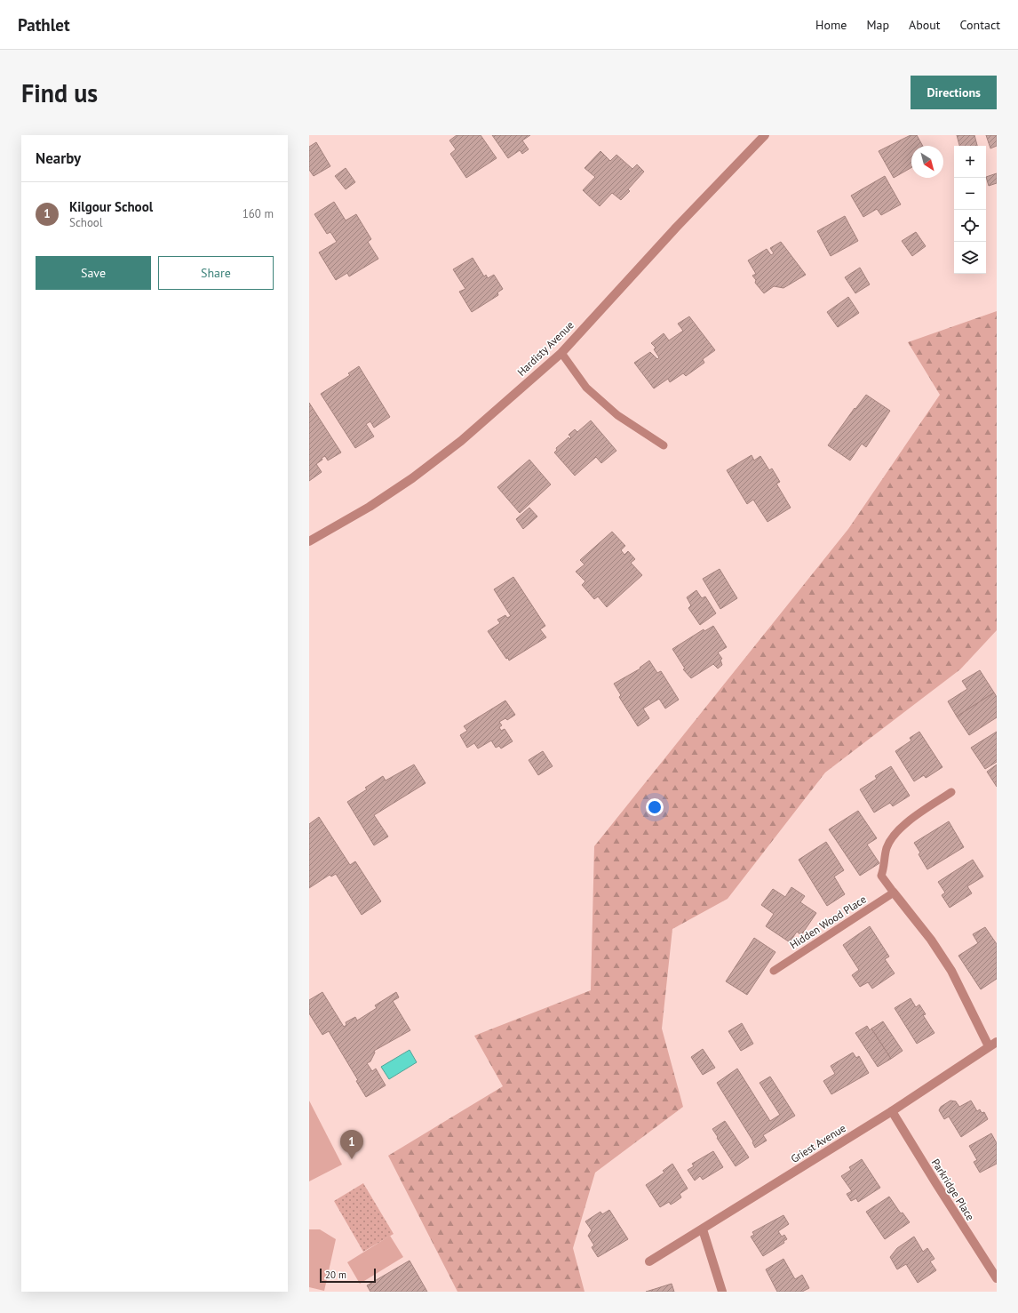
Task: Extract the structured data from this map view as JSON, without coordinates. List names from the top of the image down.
{
  "streets": {
    "street": ["Hardisty Avenue", "Griest Avenue", "Parkridge Place"],
    "lane": ["Hidden Wood Place"]
  },
  "crossings": [
    ["Griest Avenue", "Parkridge Place"]
  ],
  "scale_bar": "20 m",
  "north": "bottom right",
  "page": {
    "header": "Pathlet",
    "nav": [
      "Home",
      "Map",
      "About",
      "Contact"
    ],
    "buttons": [
      "Directions",
      ["Save", "Share"]
    ],
    "title": "Find us",
    "heading": "Nearby",
    "map_buttons": ["+", "−"],
    "list": [
      {
        "mark": "1",
        "name": "Kilgour School",
        "note": "School",
        "value": "160 m"
      }
    ],
    "pins": "1",
    "scale": "20 m"
  }
}
